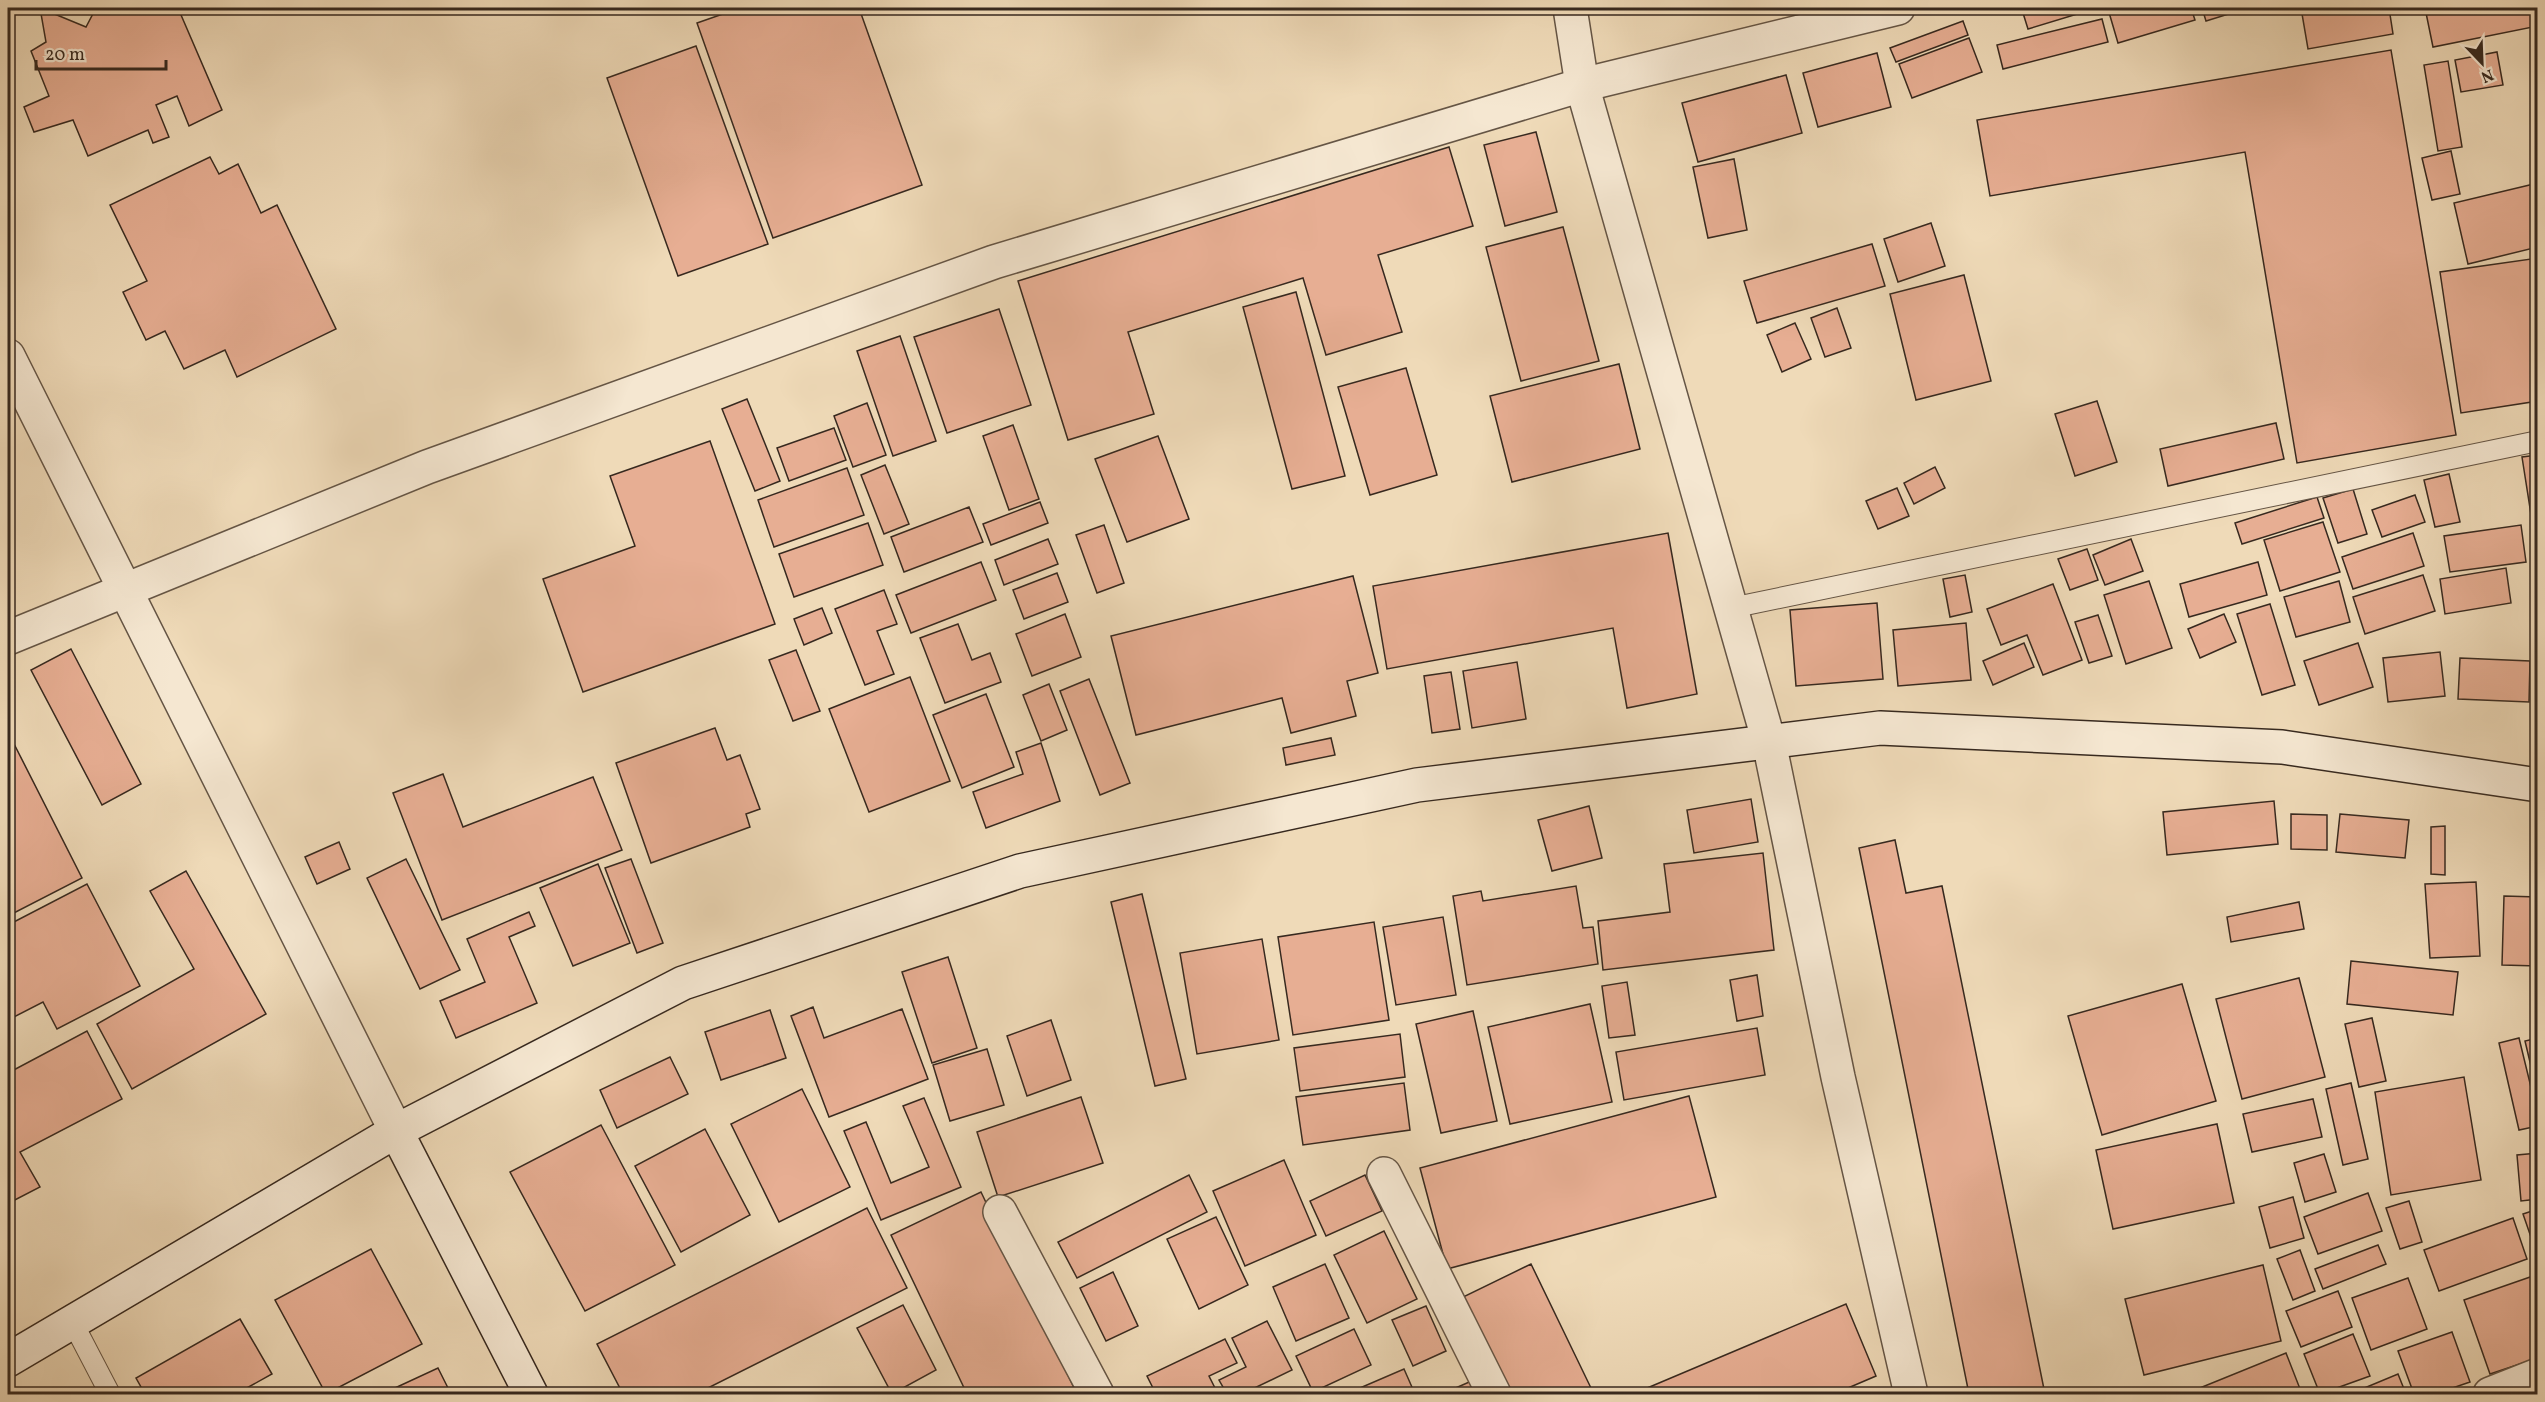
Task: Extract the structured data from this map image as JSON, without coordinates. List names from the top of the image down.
{
  "scale_bar": "20 m",
  "north": "bottom right"
}
